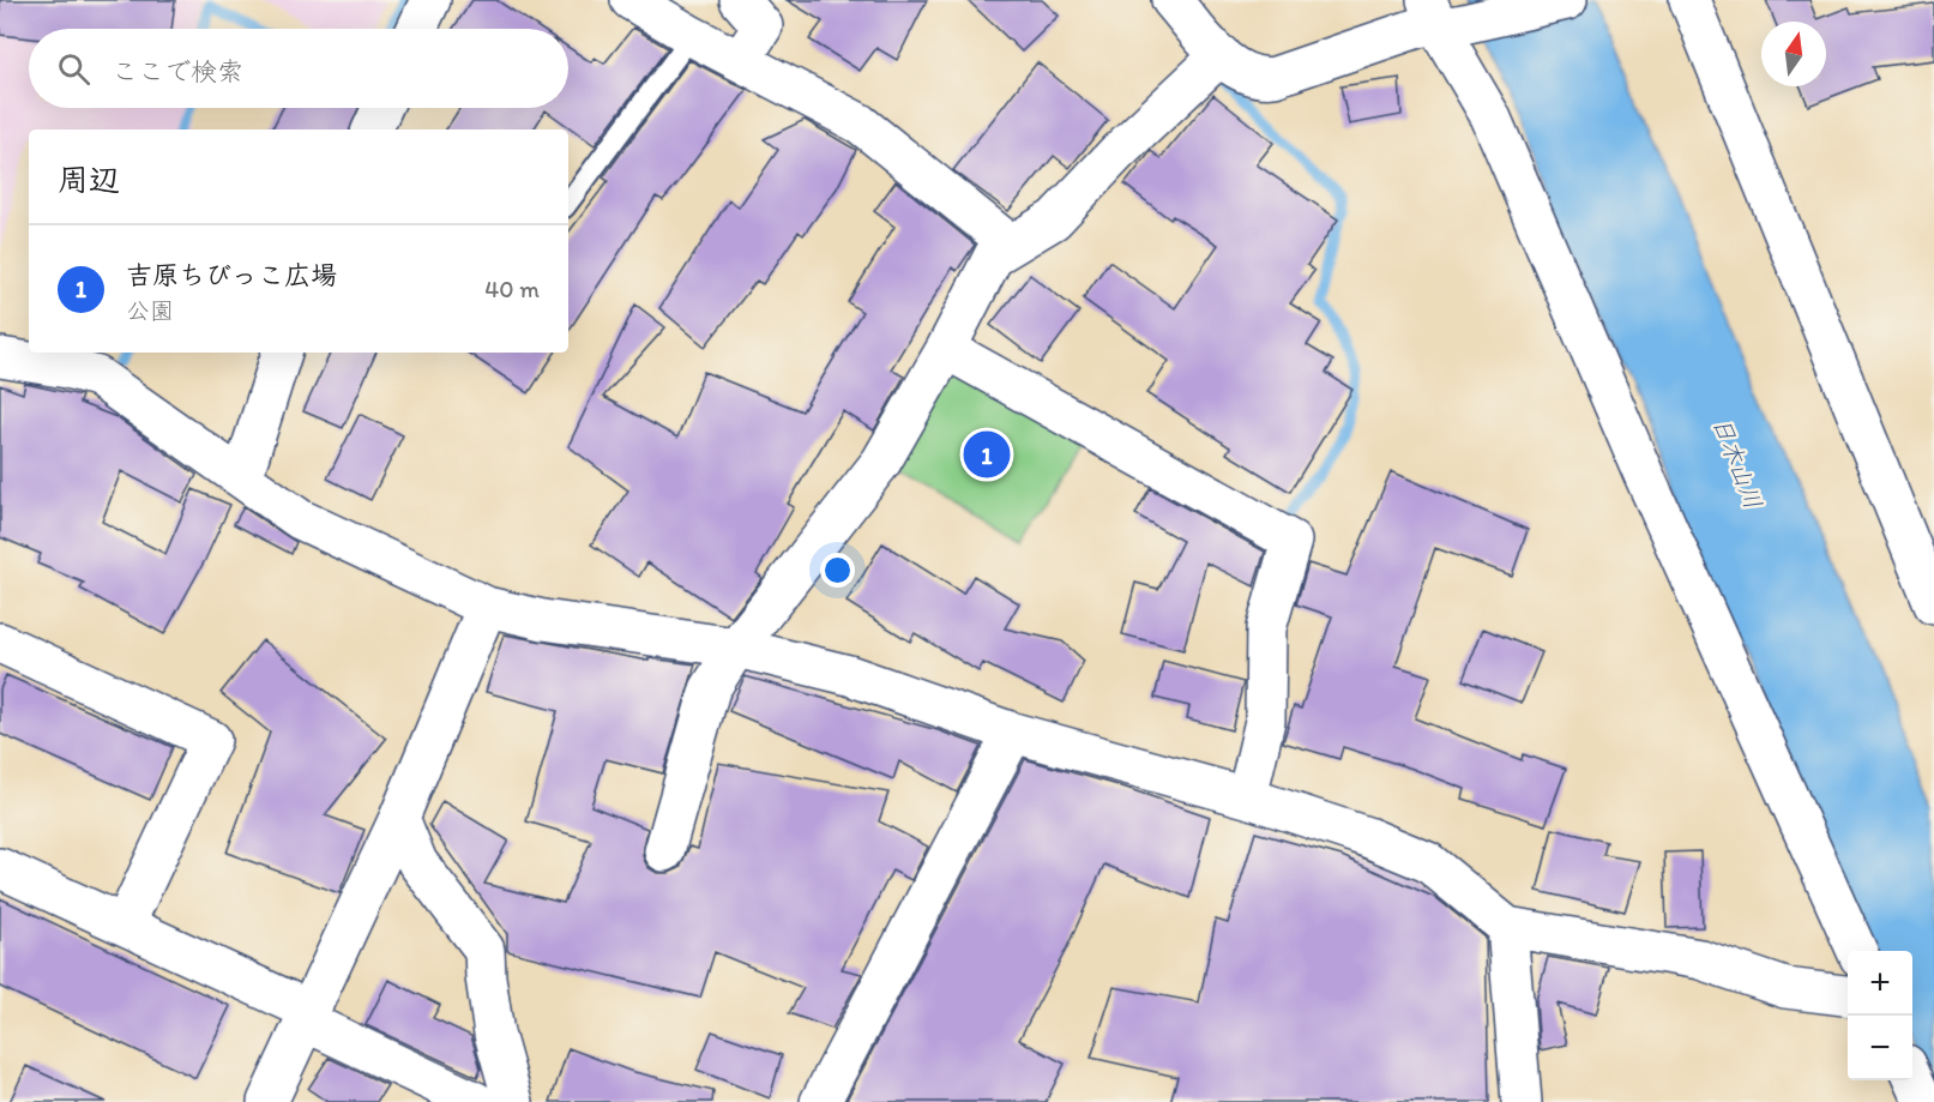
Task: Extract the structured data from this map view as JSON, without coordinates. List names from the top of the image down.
{
  "water": ["日木山川"],
  "north": "top",
  "page": {
    "search": "ここで検索",
    "heading": "周辺",
    "list": [
      {
        "mark": "1",
        "name": "吉原ちびっこ広場",
        "note": "公園",
        "value": "40 m"
      }
    ],
    "pins": "1",
    "map_buttons": ["+", "−"]
  }
}
